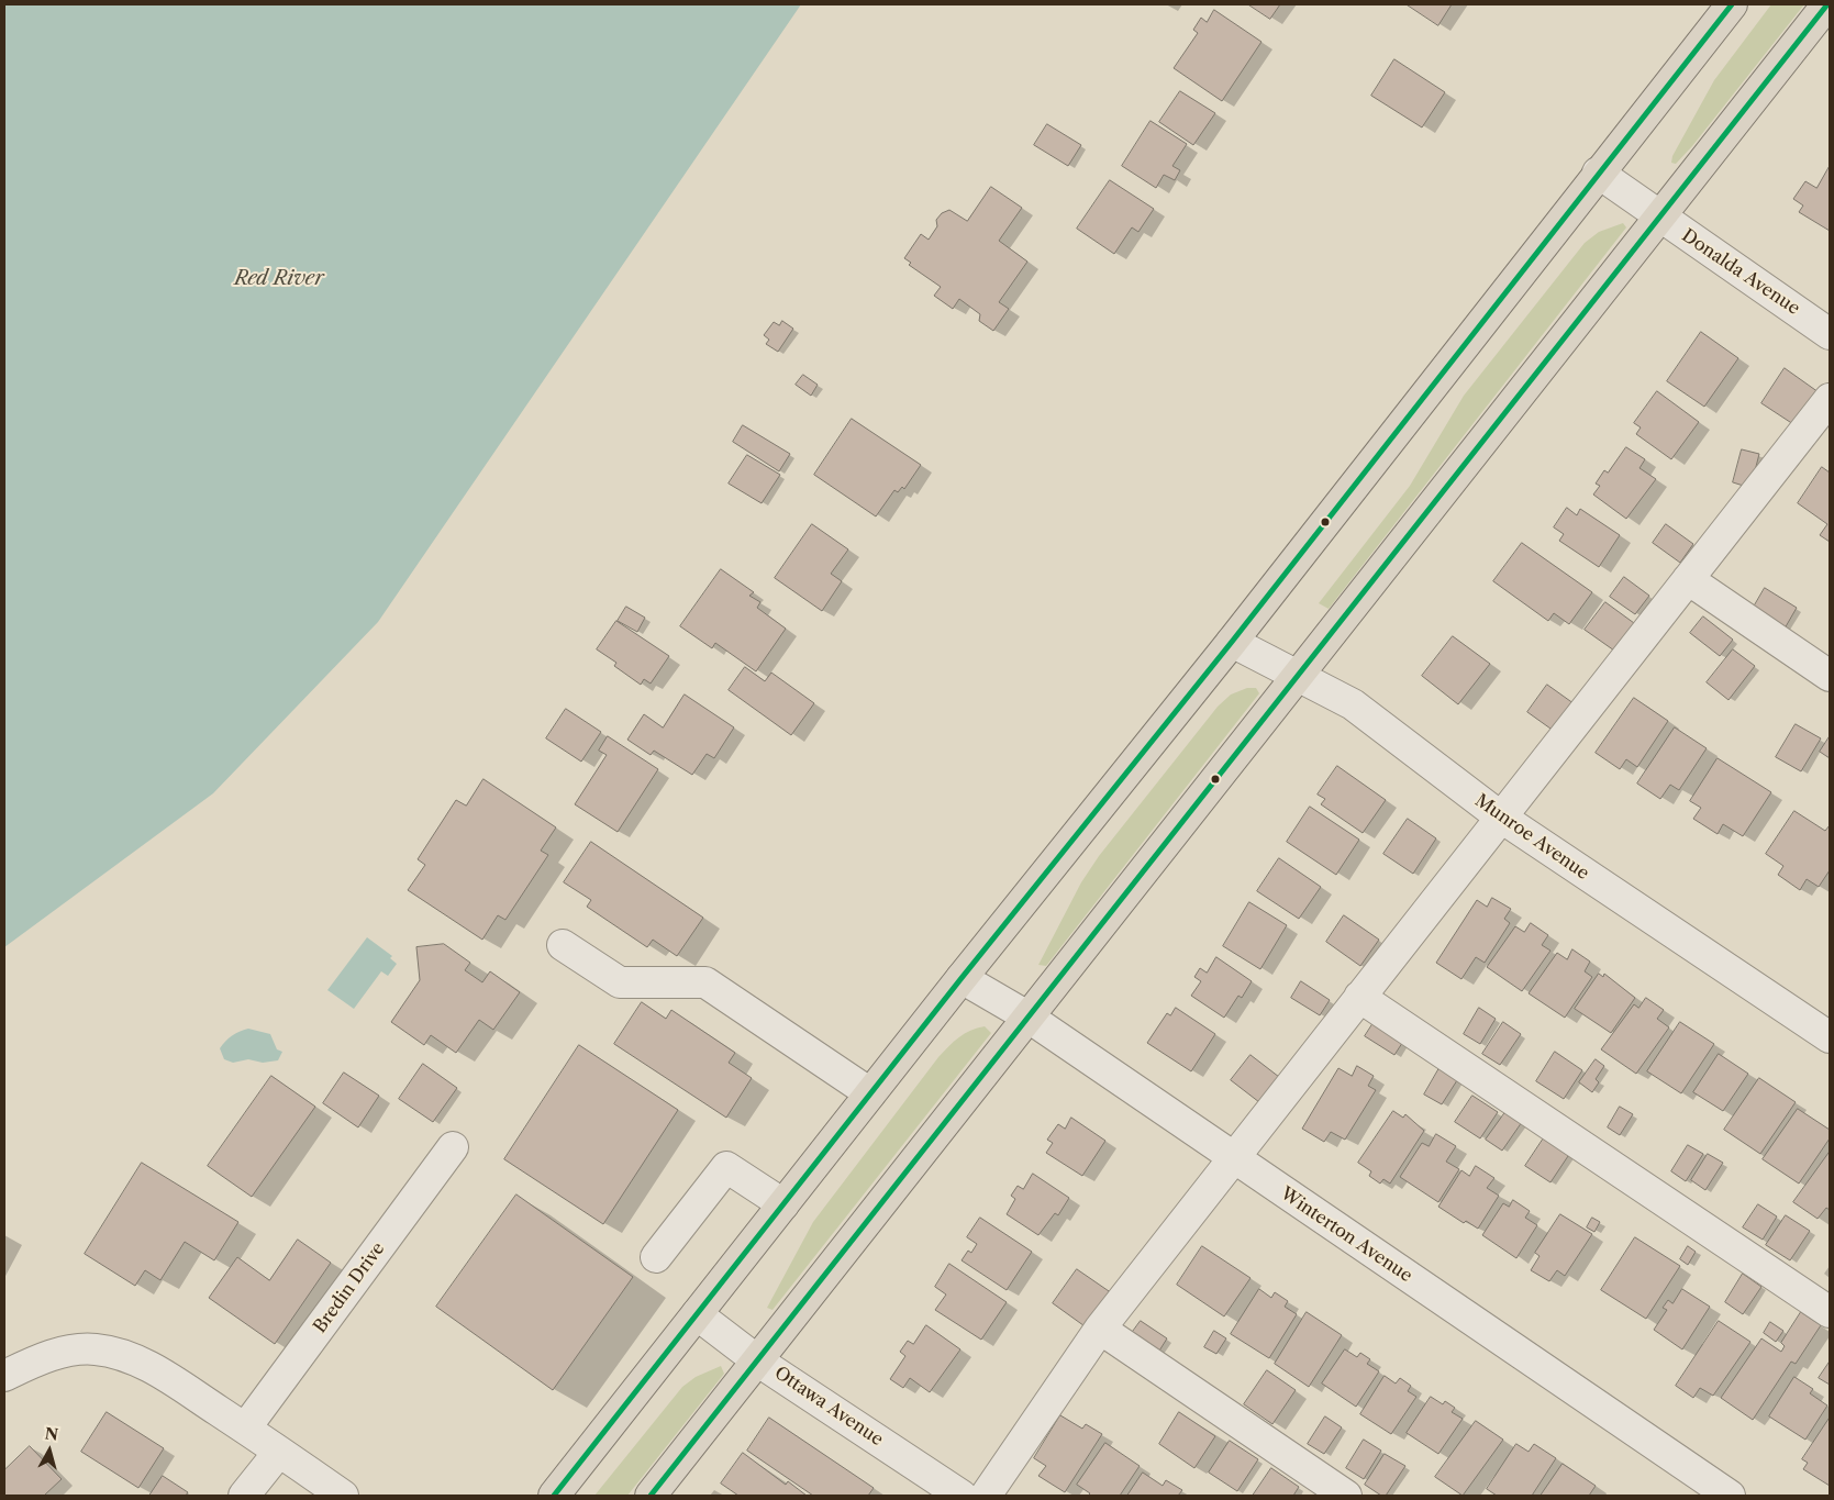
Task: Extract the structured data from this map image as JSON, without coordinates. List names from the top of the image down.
{
  "streets": {
    "street": [
      "Donalda Avenue",
      "Munroe Avenue",
      "Winterton Avenue",
      "Bredin Drive",
      "Ottawa Avenue"
    ]
  },
  "water": ["Red River"],
  "north": "top"
}
